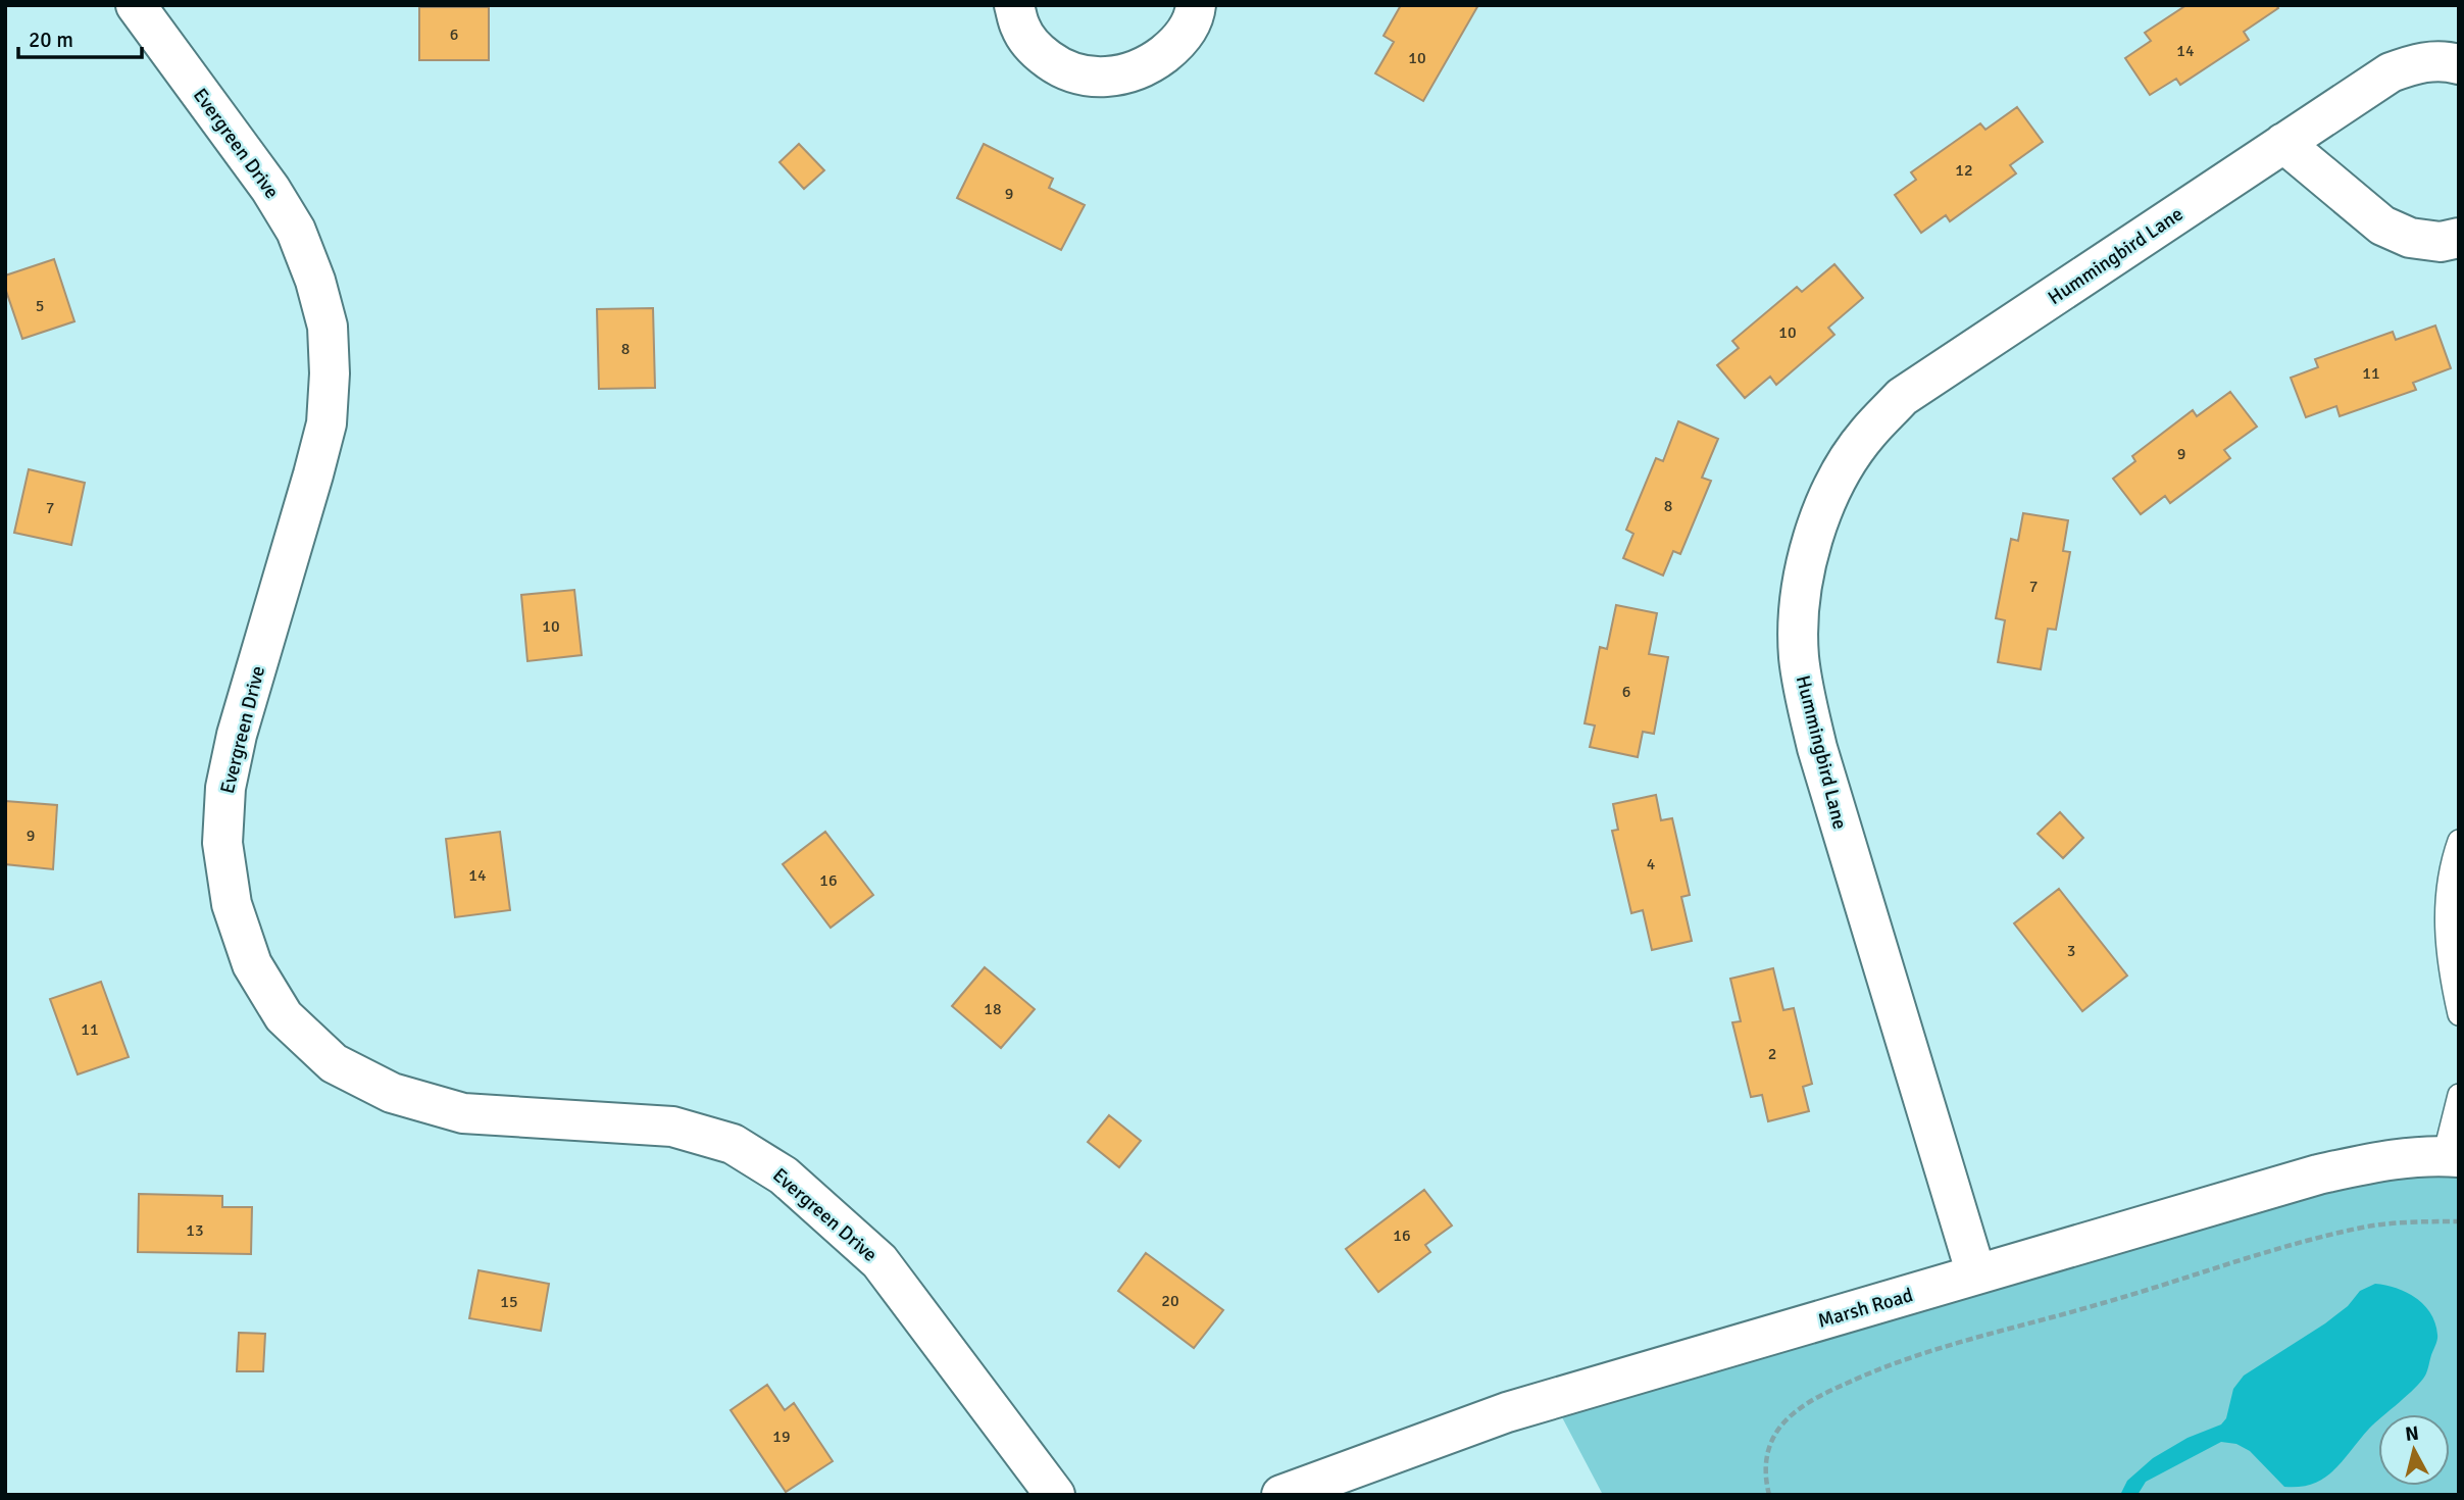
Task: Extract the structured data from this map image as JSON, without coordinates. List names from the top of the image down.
{
  "streets": {
    "street": ["Evergreen Drive", "Hummingbird Lane", "Marsh Road"]
  },
  "crossings": [
    ["Hummingbird Lane", "Marsh Road"]
  ],
  "house_numbers": [
    "6",
    "14",
    "10",
    "12",
    "9",
    "5",
    "10",
    "8",
    "11",
    "9",
    "8",
    "7",
    "7",
    "10",
    "6",
    "9",
    "4",
    "14",
    "16",
    "3",
    "18",
    "11",
    "2",
    "13",
    "16",
    "20",
    "15",
    "19"
  ],
  "scale_bar": "20 m",
  "north": "top"
}
